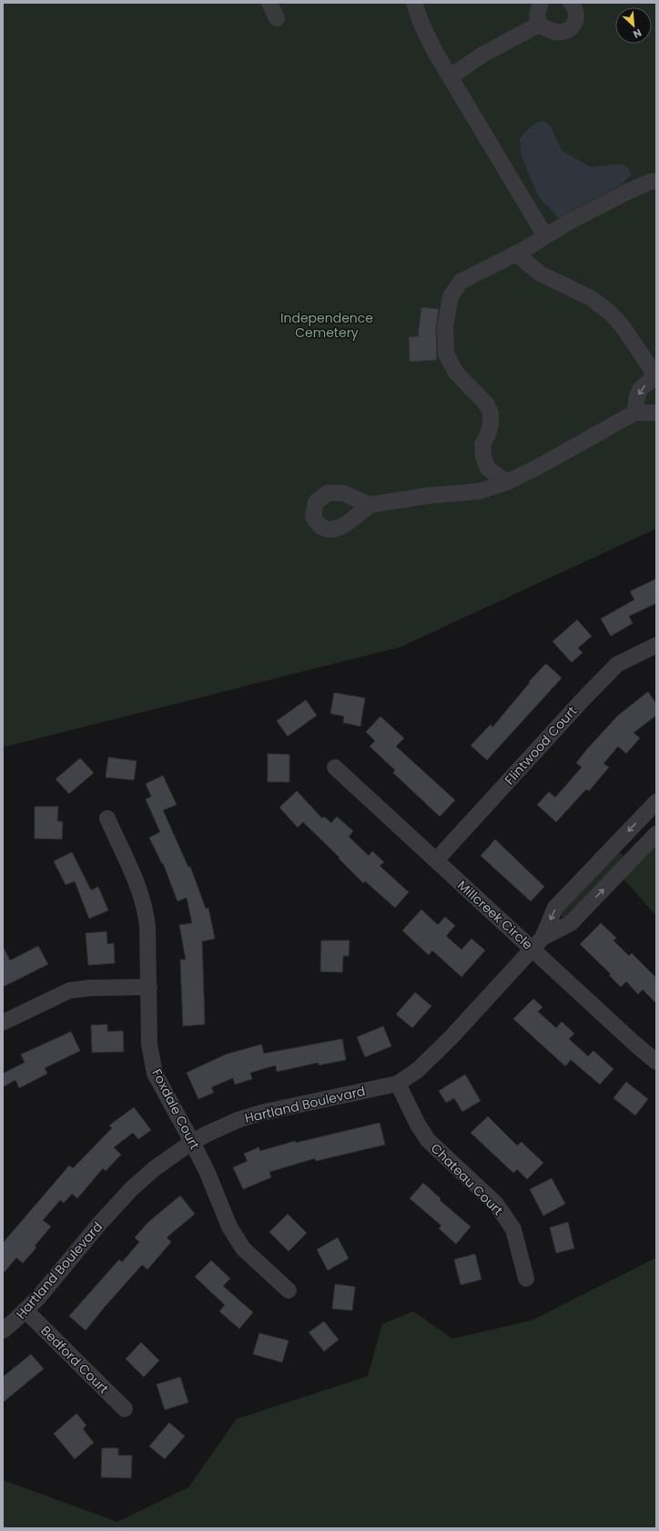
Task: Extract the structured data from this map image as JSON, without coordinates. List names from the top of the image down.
{
  "streets": {
    "street": [
      "Flintwood Court",
      "Millcreek Circle",
      "Hartland Boulevard",
      "Foxdale Court",
      "Chateau Court",
      "Bedford Court"
    ]
  },
  "crossings": [
    ["Flintwood Court", "Millcreek Circle"],
    ["Millcreek Circle", "Hartland Boulevard"],
    ["Hartland Boulevard", "Foxdale Court"],
    ["Hartland Boulevard", "Chateau Court"],
    ["Hartland Boulevard", "Bedford Court"]
  ],
  "parks": ["Independence Cemetery"],
  "north": "bottom right"
}
